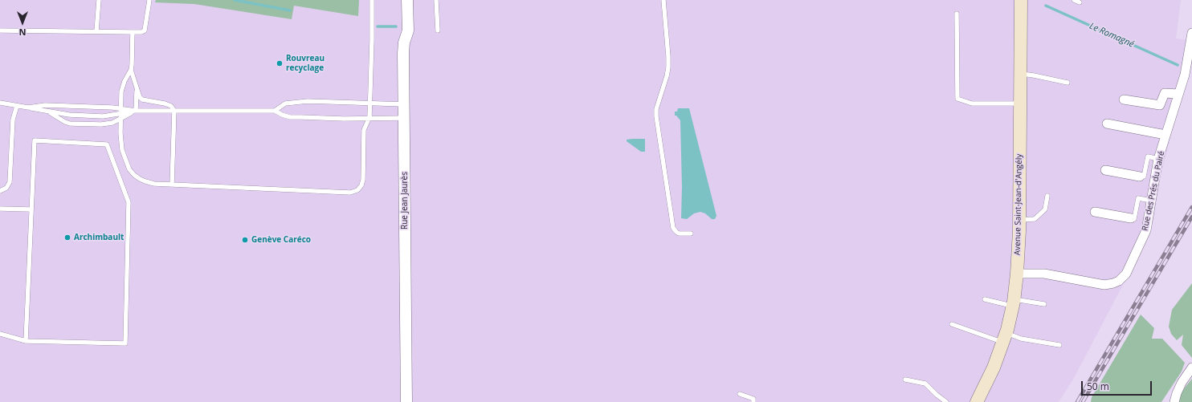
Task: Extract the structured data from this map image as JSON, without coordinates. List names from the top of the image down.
{
  "streets": {
    "main road": ["Avenue Saint-Jean-d'Angély"],
    "street": ["Rue des Prés du Pairé", "Rue Jean Jaurès"]
  },
  "crossings": [
    ["Rue des Prés du Pairé", "Avenue Saint-Jean-d'Angély"]
  ],
  "water": ["Le Romagné"],
  "places": ["Rouvreau recyclage", "Archimbault", "Genève Caréco"],
  "scale_bar": "50 m",
  "north": "bottom"
}
